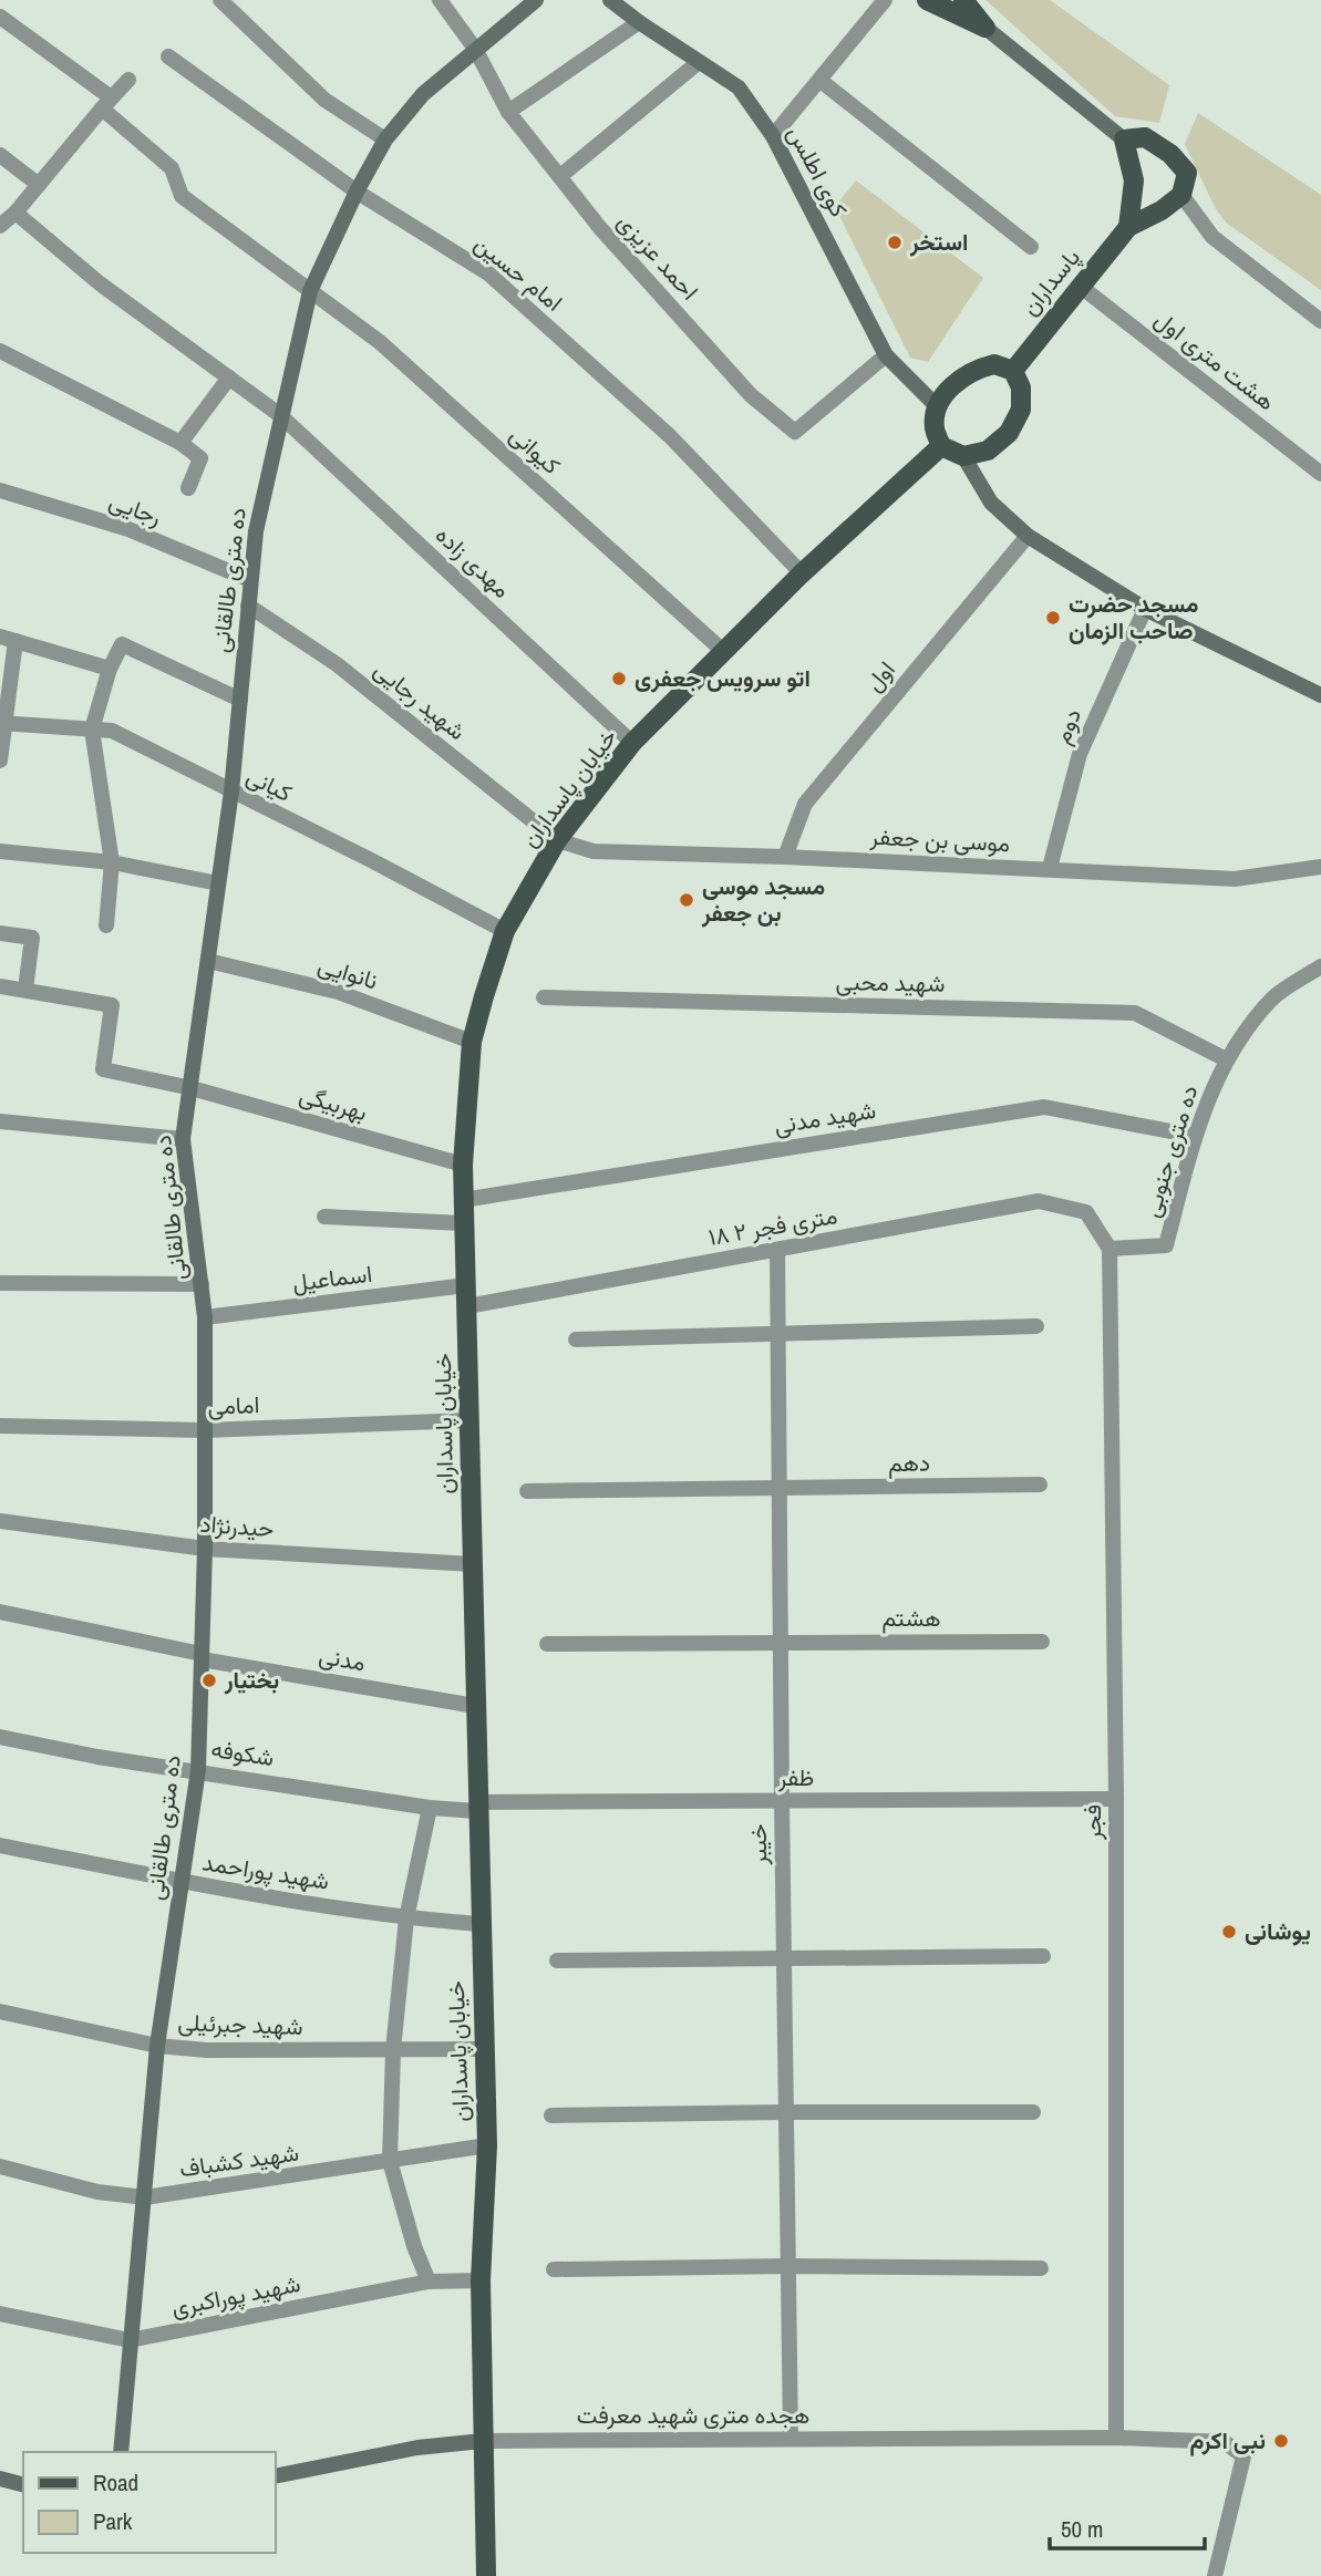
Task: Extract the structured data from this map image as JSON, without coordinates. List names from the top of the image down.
{
  "streets": {
    "main road": ["پاسداران", "خیابان پاسداران"],
    "street": [
      "کوی اطلس",
      "احمد عزیزی",
      "امام حسین",
      "هشت متری اول",
      "کیوانی",
      "رجایی",
      "مهدی زاده",
      "ده متری طالقانی",
      "اول",
      "شهید رجایی",
      "دوم",
      "کیانی",
      "موسی بن جعفر",
      "نانوایی",
      "شهید محبی",
      "بهربیگی",
      "شهید مدنی",
      "ده متری جنوبی",
      "۱۸ متری فجر ۲",
      "اسماعیل",
      "امامی",
      "دهم",
      "حیدرنژاد",
      "هشتم",
      "مدنی",
      "شکوفه",
      "ظفر",
      "فجر",
      "خیبر",
      "شهید پوراحمد",
      "شهید جبرئیلی",
      "شهید کشباف",
      "شهید پوراکبری",
      "هجده متری شهید معرفت"
    ]
  },
  "crossings": [
    ["کوی اطلس", "احمد عزیزی"],
    ["کوی اطلس", "پاسداران"],
    ["کوی اطلس", "خیابان پاسداران"],
    ["احمد عزیزی", "ده متری طالقانی"],
    ["امام حسین", "ده متری طالقانی"],
    ["امام حسین", "خیابان پاسداران"],
    ["پاسداران", "هشت متری اول"],
    ["پاسداران", "خیابان پاسداران"],
    ["کیوانی", "ده متری طالقانی"],
    ["کیوانی", "خیابان پاسداران"],
    ["رجایی", "ده متری طالقانی"],
    ["مهدی زاده", "ده متری طالقانی"],
    ["مهدی زاده", "خیابان پاسداران"],
    ["ده متری طالقانی", "شهید رجایی"],
    ["ده متری طالقانی", "کیانی"],
    ["ده متری طالقانی", "نانوایی"],
    ["ده متری طالقانی", "بهربیگی"],
    ["ده متری طالقانی", "اسماعیل"],
    ["ده متری طالقانی", "امامی"],
    ["ده متری طالقانی", "حیدرنژاد"],
    ["ده متری طالقانی", "مدنی"],
    ["ده متری طالقانی", "شکوفه"],
    ["ده متری طالقانی", "شهید پوراحمد"],
    ["ده متری طالقانی", "شهید جبرئیلی"],
    ["ده متری طالقانی", "شهید کشباف"],
    ["ده متری طالقانی", "شهید پوراکبری"],
    ["اول", "موسی بن جعفر"],
    ["شهید رجایی", "خیابان پاسداران"],
    ["شهید رجایی", "موسی بن جعفر"],
    ["دوم", "موسی بن جعفر"],
    ["کیانی", "خیابان پاسداران"],
    ["خیابان پاسداران", "موسی بن جعفر"],
    ["خیابان پاسداران", "نانوایی"],
    ["خیابان پاسداران", "بهربیگی"],
    ["خیابان پاسداران", "شهید مدنی"],
    ["خیابان پاسداران", "۱۸ متری فجر ۲"],
    ["خیابان پاسداران", "اسماعیل"],
    ["خیابان پاسداران", "امامی"],
    ["خیابان پاسداران", "حیدرنژاد"],
    ["خیابان پاسداران", "مدنی"],
    ["خیابان پاسداران", "شکوفه"],
    ["خیابان پاسداران", "ظفر"],
    ["خیابان پاسداران", "شهید پوراحمد"],
    ["خیابان پاسداران", "شهید جبرئیلی"],
    ["خیابان پاسداران", "شهید کشباف"],
    ["خیابان پاسداران", "شهید پوراکبری"],
    ["خیابان پاسداران", "هجده متری شهید معرفت"],
    ["شهید محبی", "ده متری جنوبی"],
    ["شهید مدنی", "ده متری جنوبی"],
    ["ده متری جنوبی", "۱۸ متری فجر ۲"],
    ["ده متری جنوبی", "فجر"],
    ["۱۸ متری فجر ۲", "فجر"],
    ["۱۸ متری فجر ۲", "خیبر"],
    ["دهم", "خیبر"],
    ["هشتم", "خیبر"],
    ["شکوفه", "ظفر"],
    ["ظفر", "فجر"],
    ["ظفر", "خیبر"],
    ["فجر", "هجده متری شهید معرفت"],
    ["خیبر", "هجده متری شهید معرفت"]
  ],
  "places": [
    "استخر",
    "مسجد حضرت صاحب الزمان",
    "اتو سرویس جعفری",
    "مسجد موسی بن جعفر",
    "بختیار",
    "یوشانی",
    "نبی اکرم"
  ],
  "legend": ["Road", "Park"],
  "scale_bar": "50 m"
}
